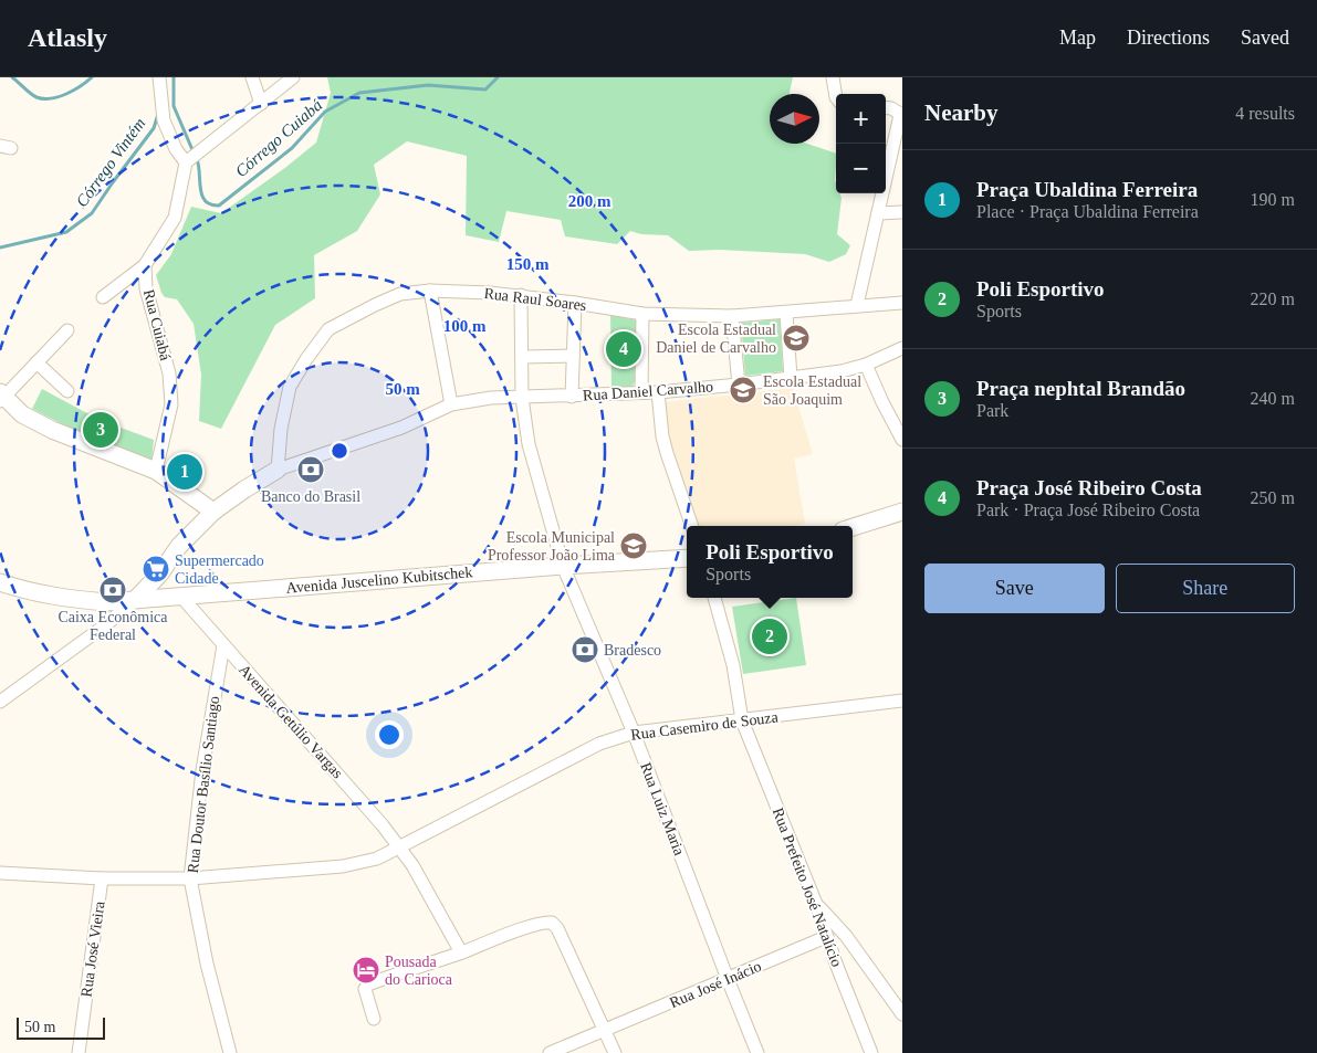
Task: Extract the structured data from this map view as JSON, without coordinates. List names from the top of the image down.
{
  "streets": {
    "main road": ["Avenida Juscelino Kubitschek"],
    "street": [
      "Rua Raul Soares",
      "Rua Cuiabá",
      "Rua Daniel Carvalho",
      "Avenida Getúlio Vargas",
      "Rua Casemiro de Souza",
      "Rua Doutor Basílio Santiago",
      "Rua Luiz Maria",
      "Rua Prefeito José Natalício",
      "Rua José Vieira",
      "Rua José Inácio"
    ]
  },
  "crossings": [
    ["Rua Raul Soares", "Rua Daniel Carvalho"],
    ["Rua Raul Soares", "Rua Luiz Maria"],
    ["Rua Daniel Carvalho", "Rua Luiz Maria"],
    ["Avenida Juscelino Kubitschek", "Avenida Getúlio Vargas"],
    ["Avenida Juscelino Kubitschek", "Rua Luiz Maria"],
    ["Avenida Getúlio Vargas", "Rua Casemiro de Souza"],
    ["Avenida Getúlio Vargas", "Rua Doutor Basílio Santiago"],
    ["Rua Casemiro de Souza", "Rua Doutor Basílio Santiago"],
    ["Rua Casemiro de Souza", "Rua Luiz Maria"],
    ["Rua Casemiro de Souza", "Rua Prefeito José Natalício"],
    ["Rua Casemiro de Souza", "Rua José Vieira"],
    ["Rua Luiz Maria", "Rua José Inácio"],
    ["Rua Prefeito José Natalício", "Rua José Inácio"]
  ],
  "water": ["Córrego Cuiabá", "Córrego Vintém"],
  "places": {
    "school or university": ["Escola Estadual Daniel de Carvalho", "Escola Estadual São Joaquim", "Escola Municipal Professor João Lima"],
    "bank": ["Banco do Brasil", "Caixa Econômica Federal", "Bradesco"],
    "supermarket": ["Supermercado Cidade"],
    "hotel": ["Pousada do Carioca"]
  },
  "scale_bar": "50 m",
  "north": "right",
  "page": {
    "header": "Atlasly",
    "nav": ["Map", "Directions", "Saved"],
    "heading": ["Nearby", "4 results"],
    "map_buttons": ["+", "−"],
    "list": [
      {
        "mark": "1",
        "name": "Praça Ubaldina Ferreira",
        "note": "Place · Praça Ubaldina Ferreira",
        "value": "190 m"
      },
      {
        "mark": "2",
        "name": "Poli Esportivo",
        "note": "Sports",
        "value": "220 m"
      },
      {
        "mark": "3",
        "name": "Praça nephtal Brandão",
        "note": "Park",
        "value": "240 m"
      },
      {
        "mark": "4",
        "name": "Praça José Ribeiro Costa",
        "note": "Park · Praça José Ribeiro Costa",
        "value": "250 m"
      }
    ],
    "pins": [
      "4",
      "3",
      "1",
      "2"
    ],
    "popup": ["Poli Esportivo", "Sports"],
    "buttons": ["Save", "Share"],
    "scale": "50 m"
  },
  "rings": [
    "200 m",
    "150 m",
    "100 m",
    "50 m"
  ]
}
